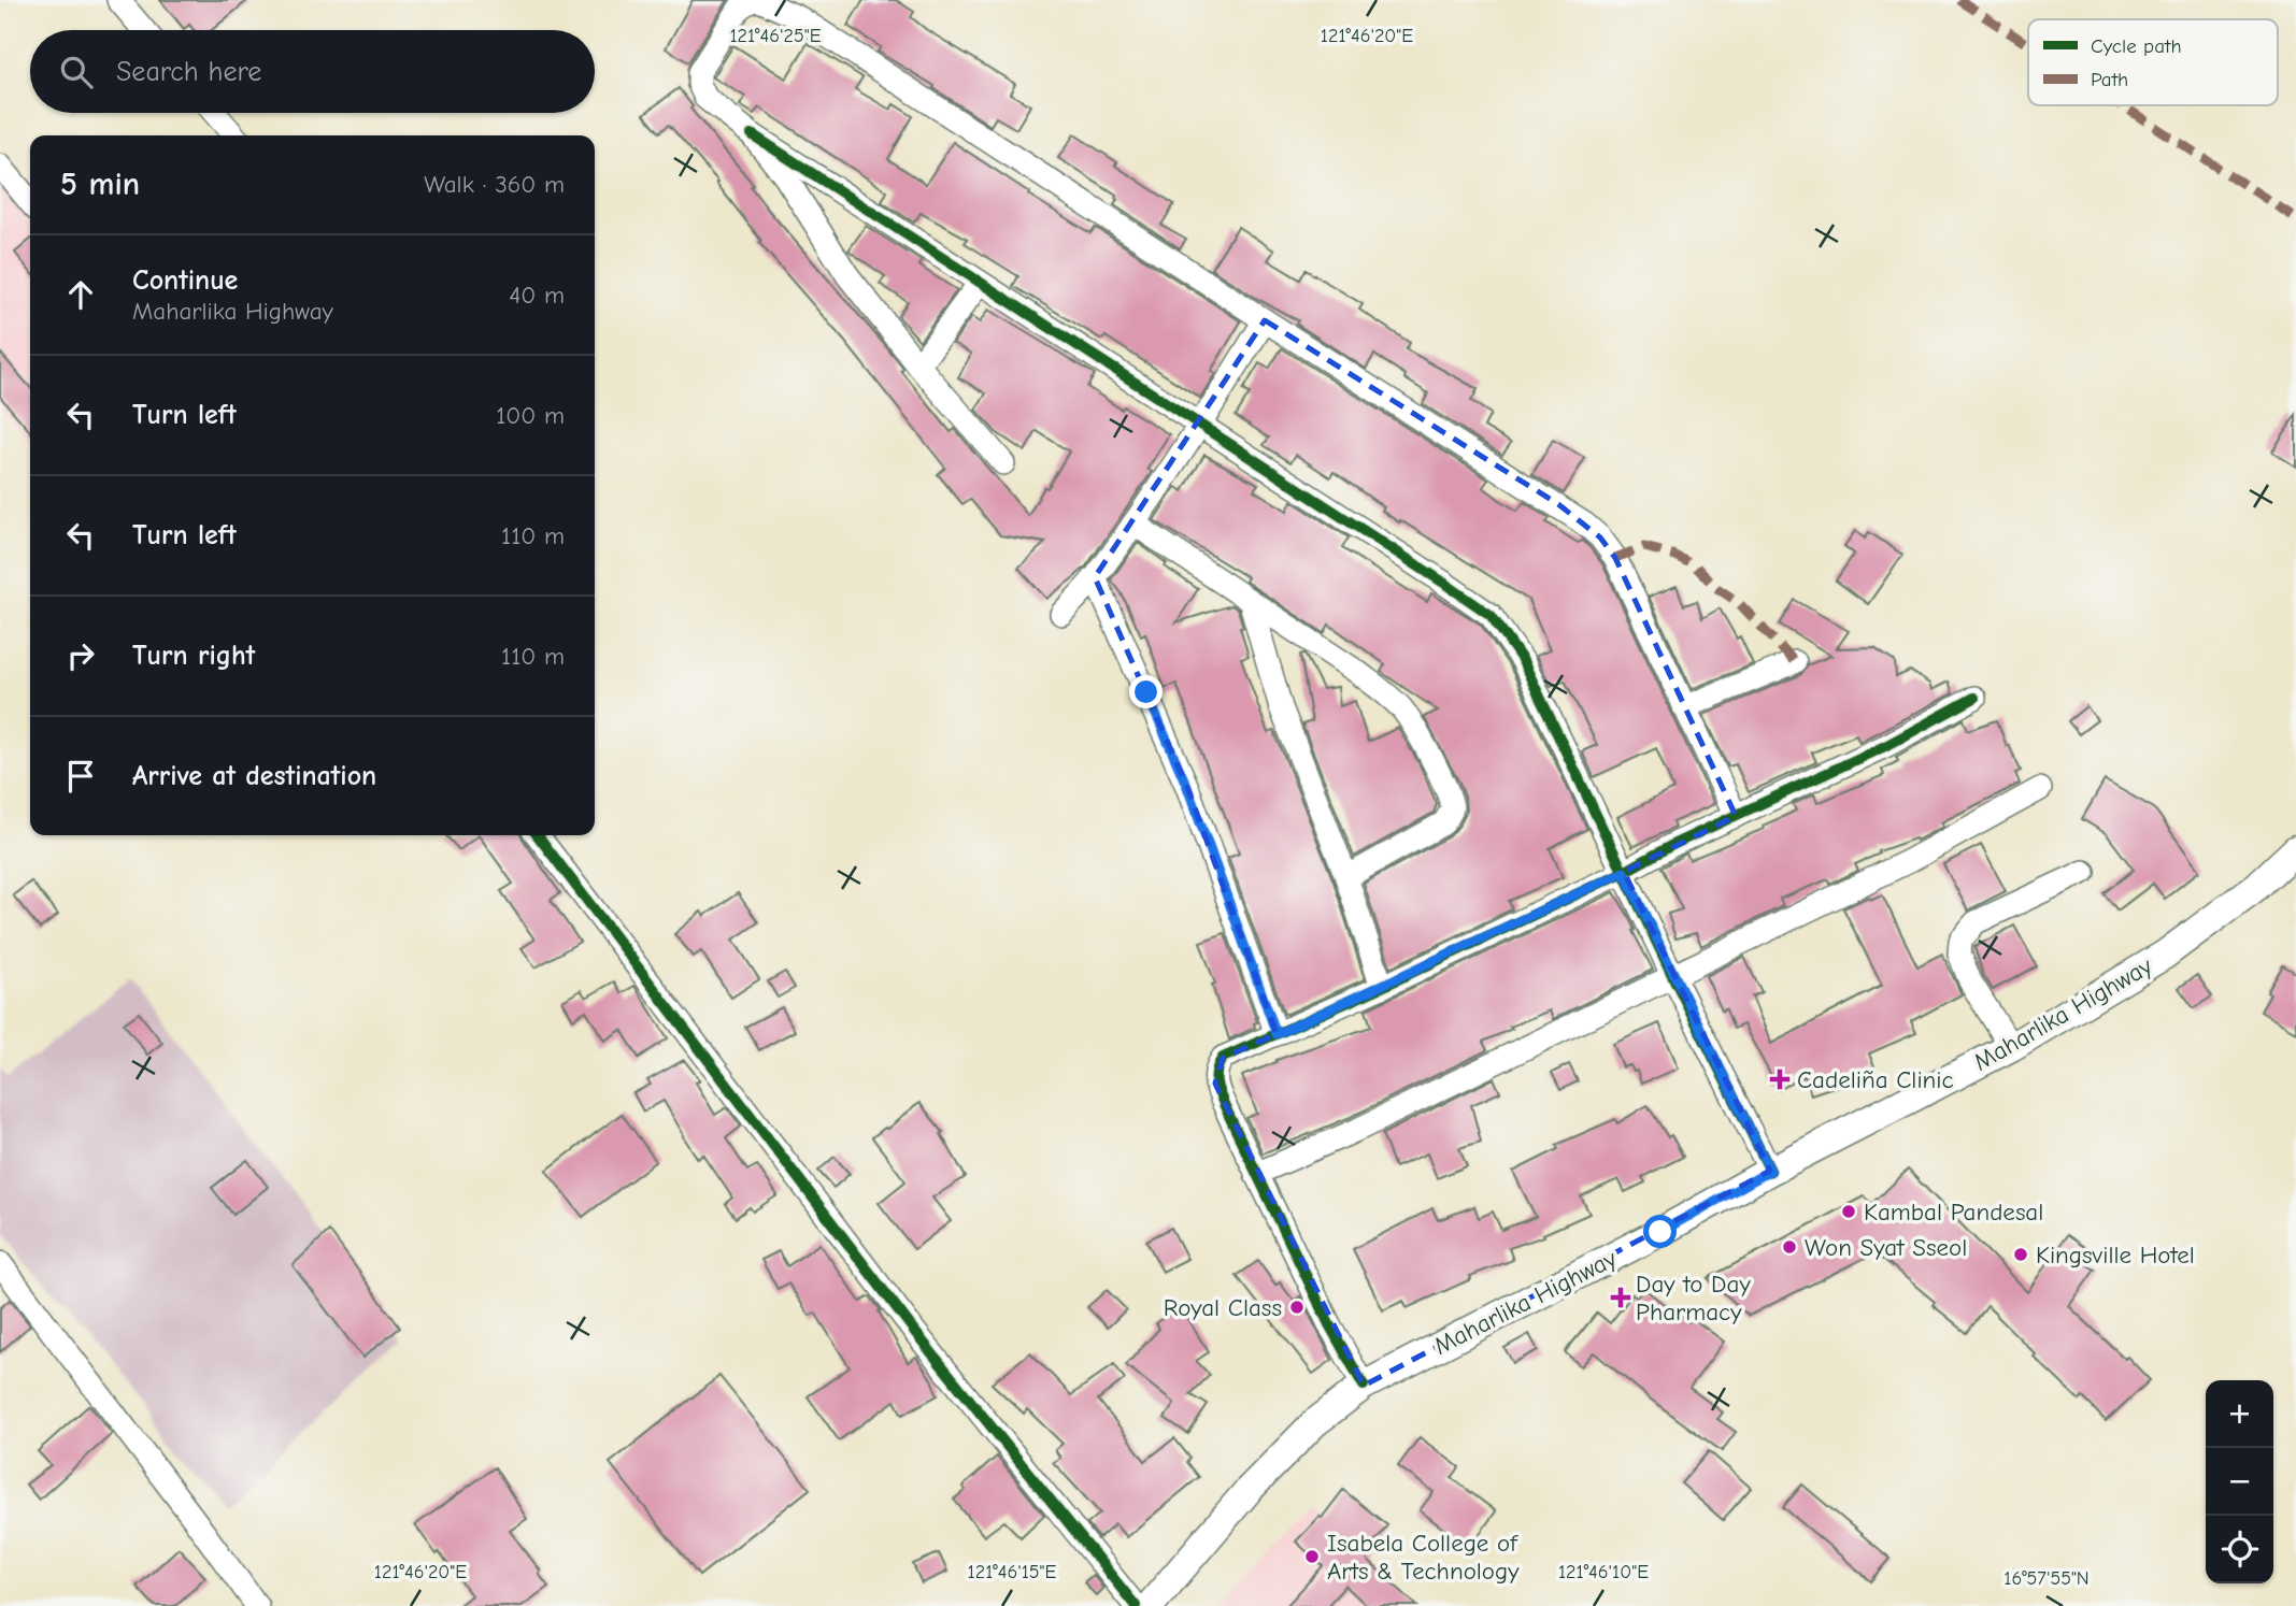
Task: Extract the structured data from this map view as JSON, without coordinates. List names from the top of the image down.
{
  "streets": {
    "main road": ["Maharlika Highway"]
  },
  "places": {
    "health": ["Cadeliña Clinic", "Day to Day Pharmacy"],
    "other": [
      "Kambal Pandesal",
      "Won Syat Sseol",
      "Kingsville Hotel",
      "Royal Class",
      "Isabela College of Arts & Technology"
    ]
  },
  "legend": ["Cycle path", "Path"],
  "page": {
    "search": "Search here",
    "heading": ["5 min", "Walk · 360 m"],
    "list": [
      ["Continue", "Maharlika Highway", "40 m"],
      ["Turn left", "100 m"],
      ["Turn left", "110 m"],
      ["Turn right", "110 m"],
      "Arrive at destination"
    ],
    "map_buttons": ["+", "−"]
  },
  "coordinates": [
    "121°46'20\"E",
    "121°46'25\"E",
    "121°46'15\"E",
    "121°46'10\"E",
    "16°57'55\"N"
  ]
}
